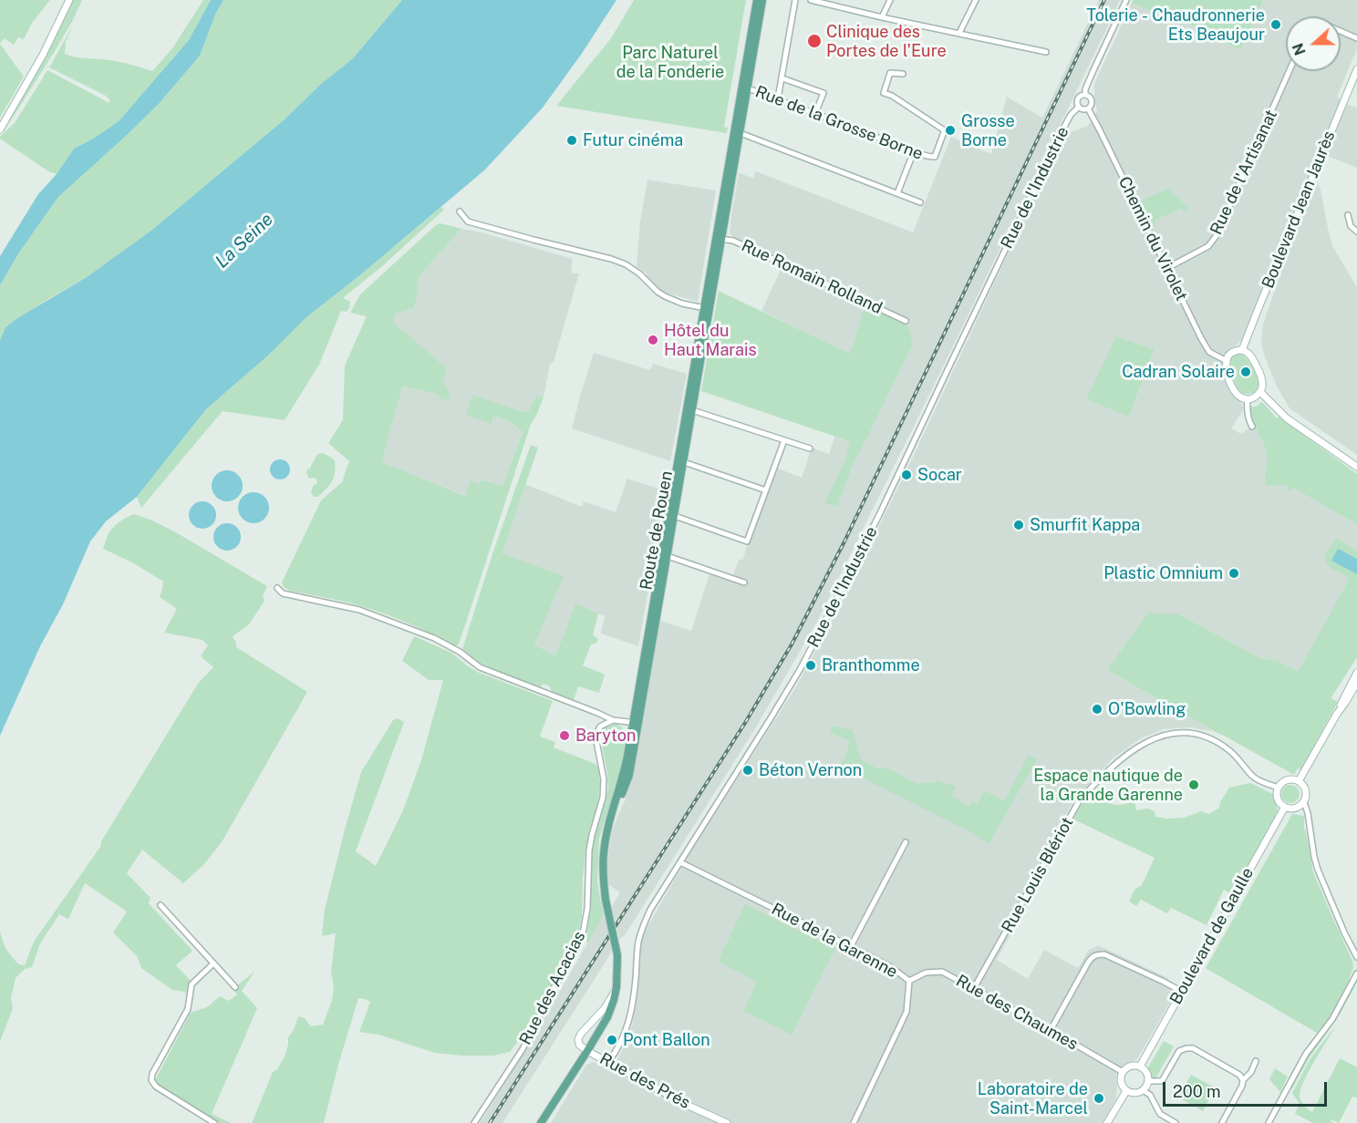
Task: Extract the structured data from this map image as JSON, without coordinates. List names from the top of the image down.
{
  "streets": {
    "main road": [
      "Boulevard Jean Jaurès",
      "Route de Rouen",
      "Boulevard de Gaulle",
      "Rue des Prés"
    ],
    "street": [
      "Rue de la Grosse Borne",
      "Rue de l'Artisanat",
      "Rue de l'Industrie",
      "Chemin du Virolet",
      "Rue Romain Rolland",
      "Rue Louis Blériot",
      "Rue de la Garenne",
      "Rue des Acacias",
      "Rue des Chaumes"
    ]
  },
  "crossings": [
    ["Rue de la Grosse Borne", "Route de Rouen"],
    ["Rue de l'Artisanat", "Chemin du Virolet"],
    ["Rue de l'Industrie", "Chemin du Virolet"],
    ["Rue de l'Industrie", "Rue de la Garenne"],
    ["Rue de l'Industrie", "Rue des Prés"],
    ["Boulevard Jean Jaurès", "Chemin du Virolet"],
    ["Rue Romain Rolland", "Route de Rouen"],
    ["Route de Rouen", "Rue des Prés"],
    ["Rue Louis Blériot", "Boulevard de Gaulle"],
    ["Rue Louis Blériot", "Rue des Chaumes"],
    ["Boulevard de Gaulle", "Rue des Chaumes"],
    ["Rue de la Garenne", "Rue des Chaumes"]
  ],
  "water": ["La Seine"],
  "parks": ["Parc Naturel de la Fonderie"],
  "places": [
    "Tolerie - Chaudronnerie Ets Beaujour",
    "Clinique des Portes de l'Eure",
    "Grosse Borne",
    "Futur cinéma",
    "Hôtel du Haut Marais",
    "Cadran Solaire",
    "Socar",
    "Smurfit Kappa",
    "Plastic Omnium",
    "Branthomme",
    "O'Bowling",
    "Baryton",
    "Béton Vernon",
    "Espace nautique de la Grande Garenne",
    "Pont Ballon",
    "Laboratoire de Saint-Marcel"
  ],
  "scale_bar": "200 m",
  "north": "left"
}
